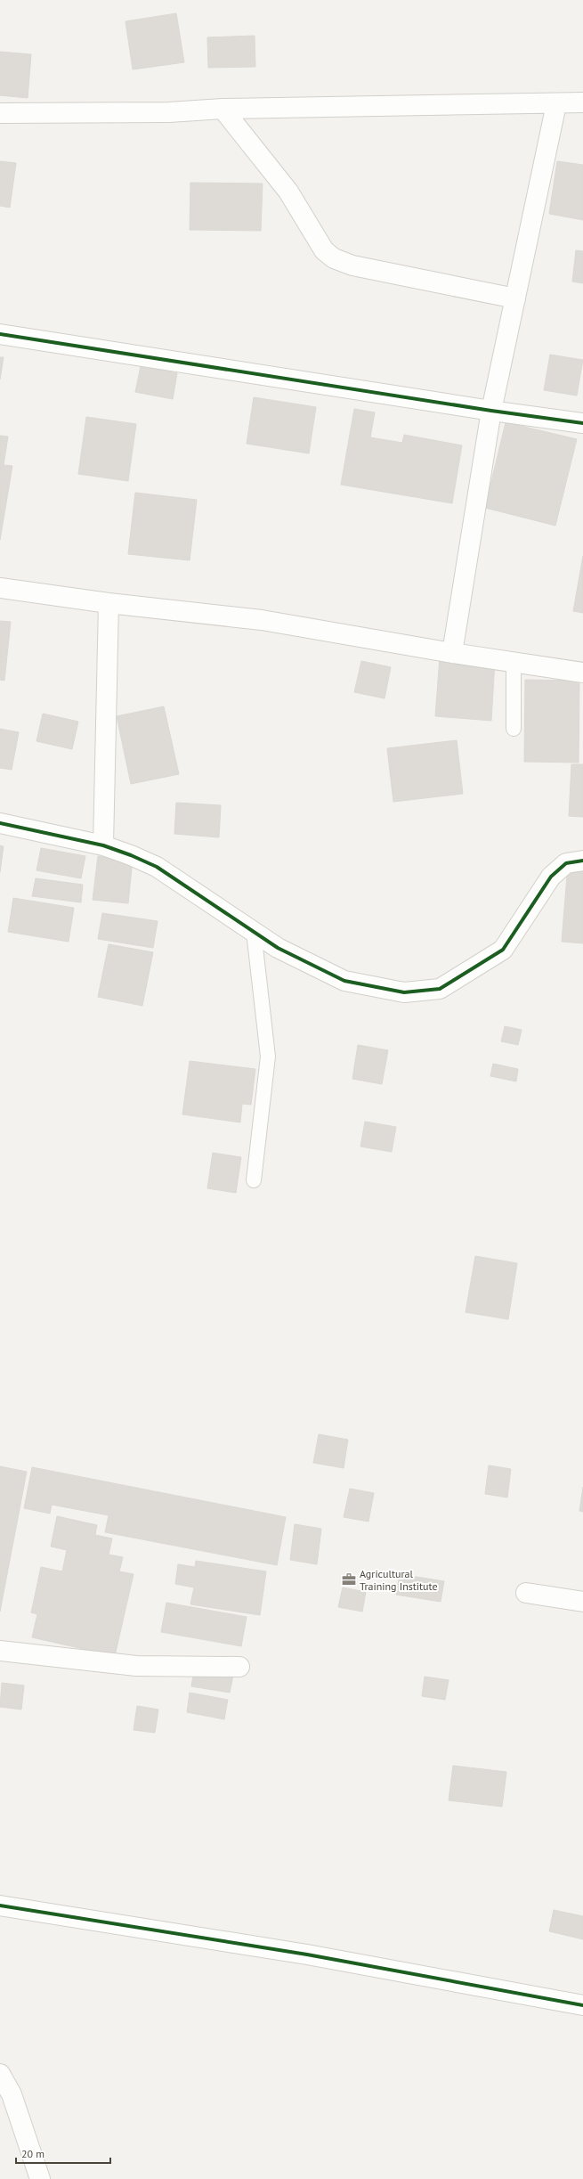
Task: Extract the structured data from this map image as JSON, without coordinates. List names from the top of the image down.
{
  "places": {
    "office": ["Agricultural Training Institute"]
  },
  "scale_bar": "20 m"
}
